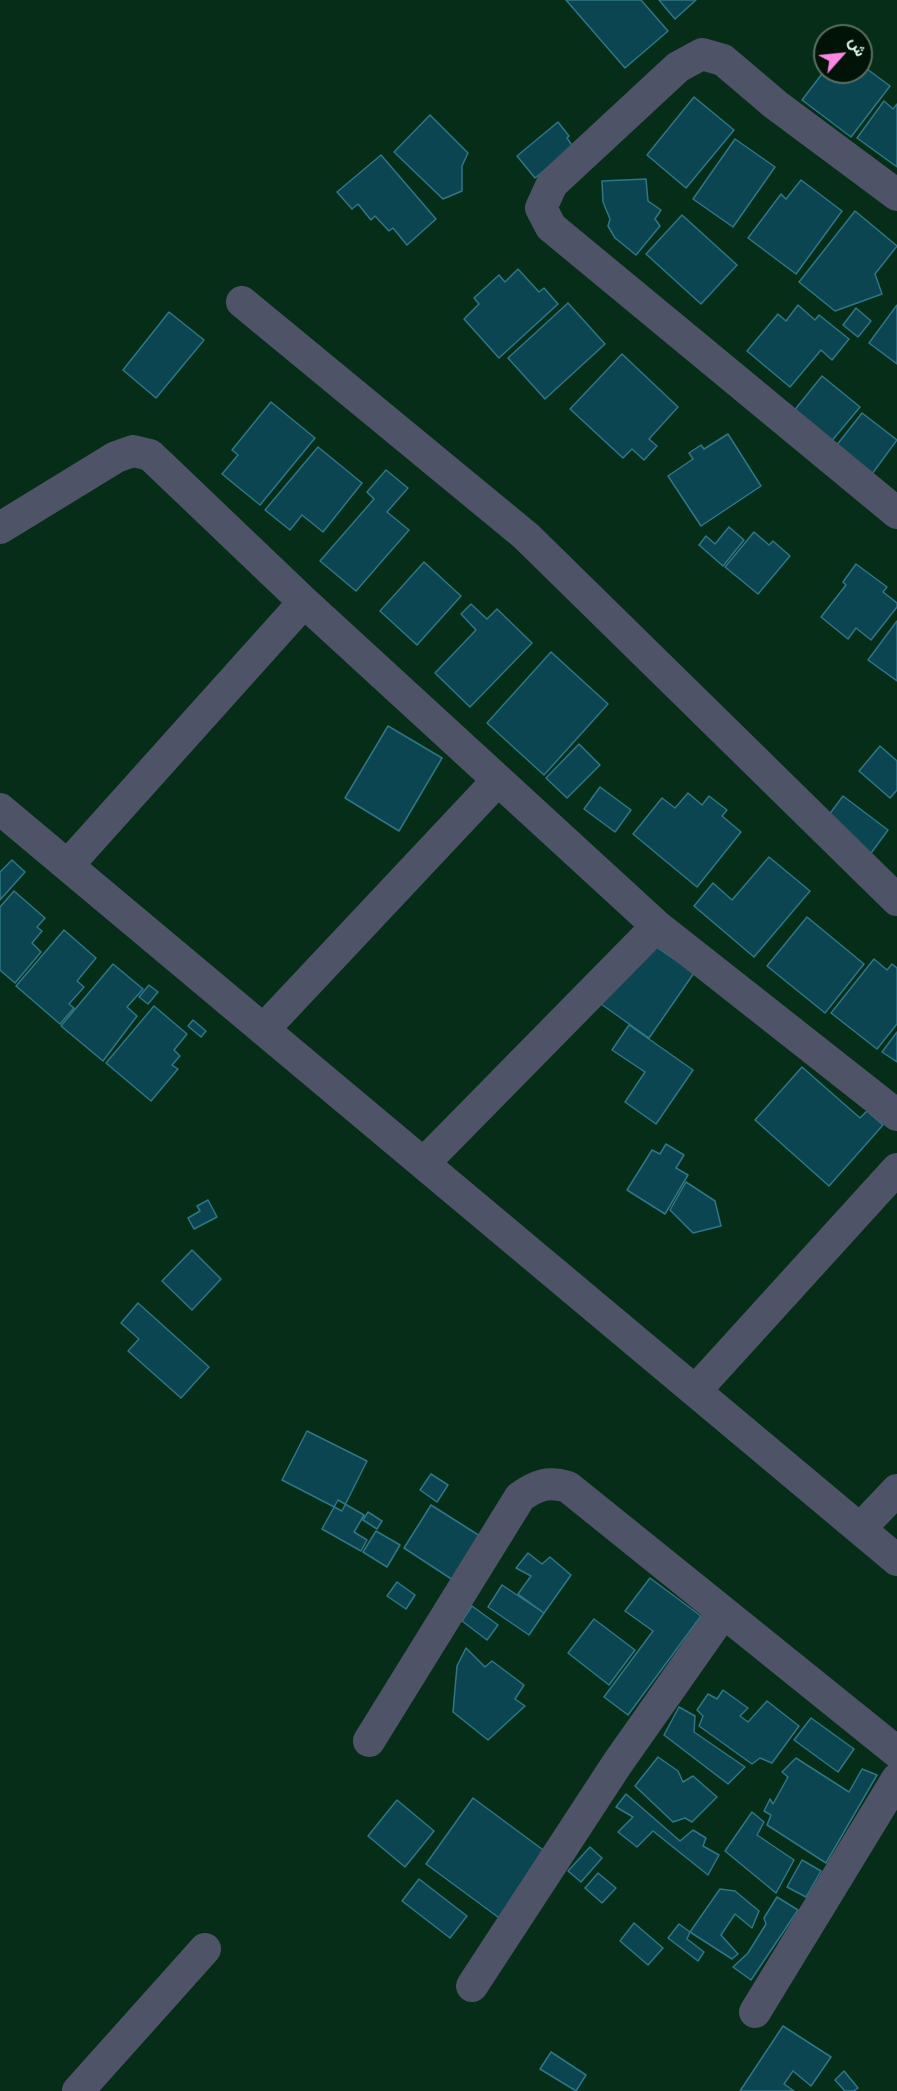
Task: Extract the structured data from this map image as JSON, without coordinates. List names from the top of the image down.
{
  "north": "top right"
}
